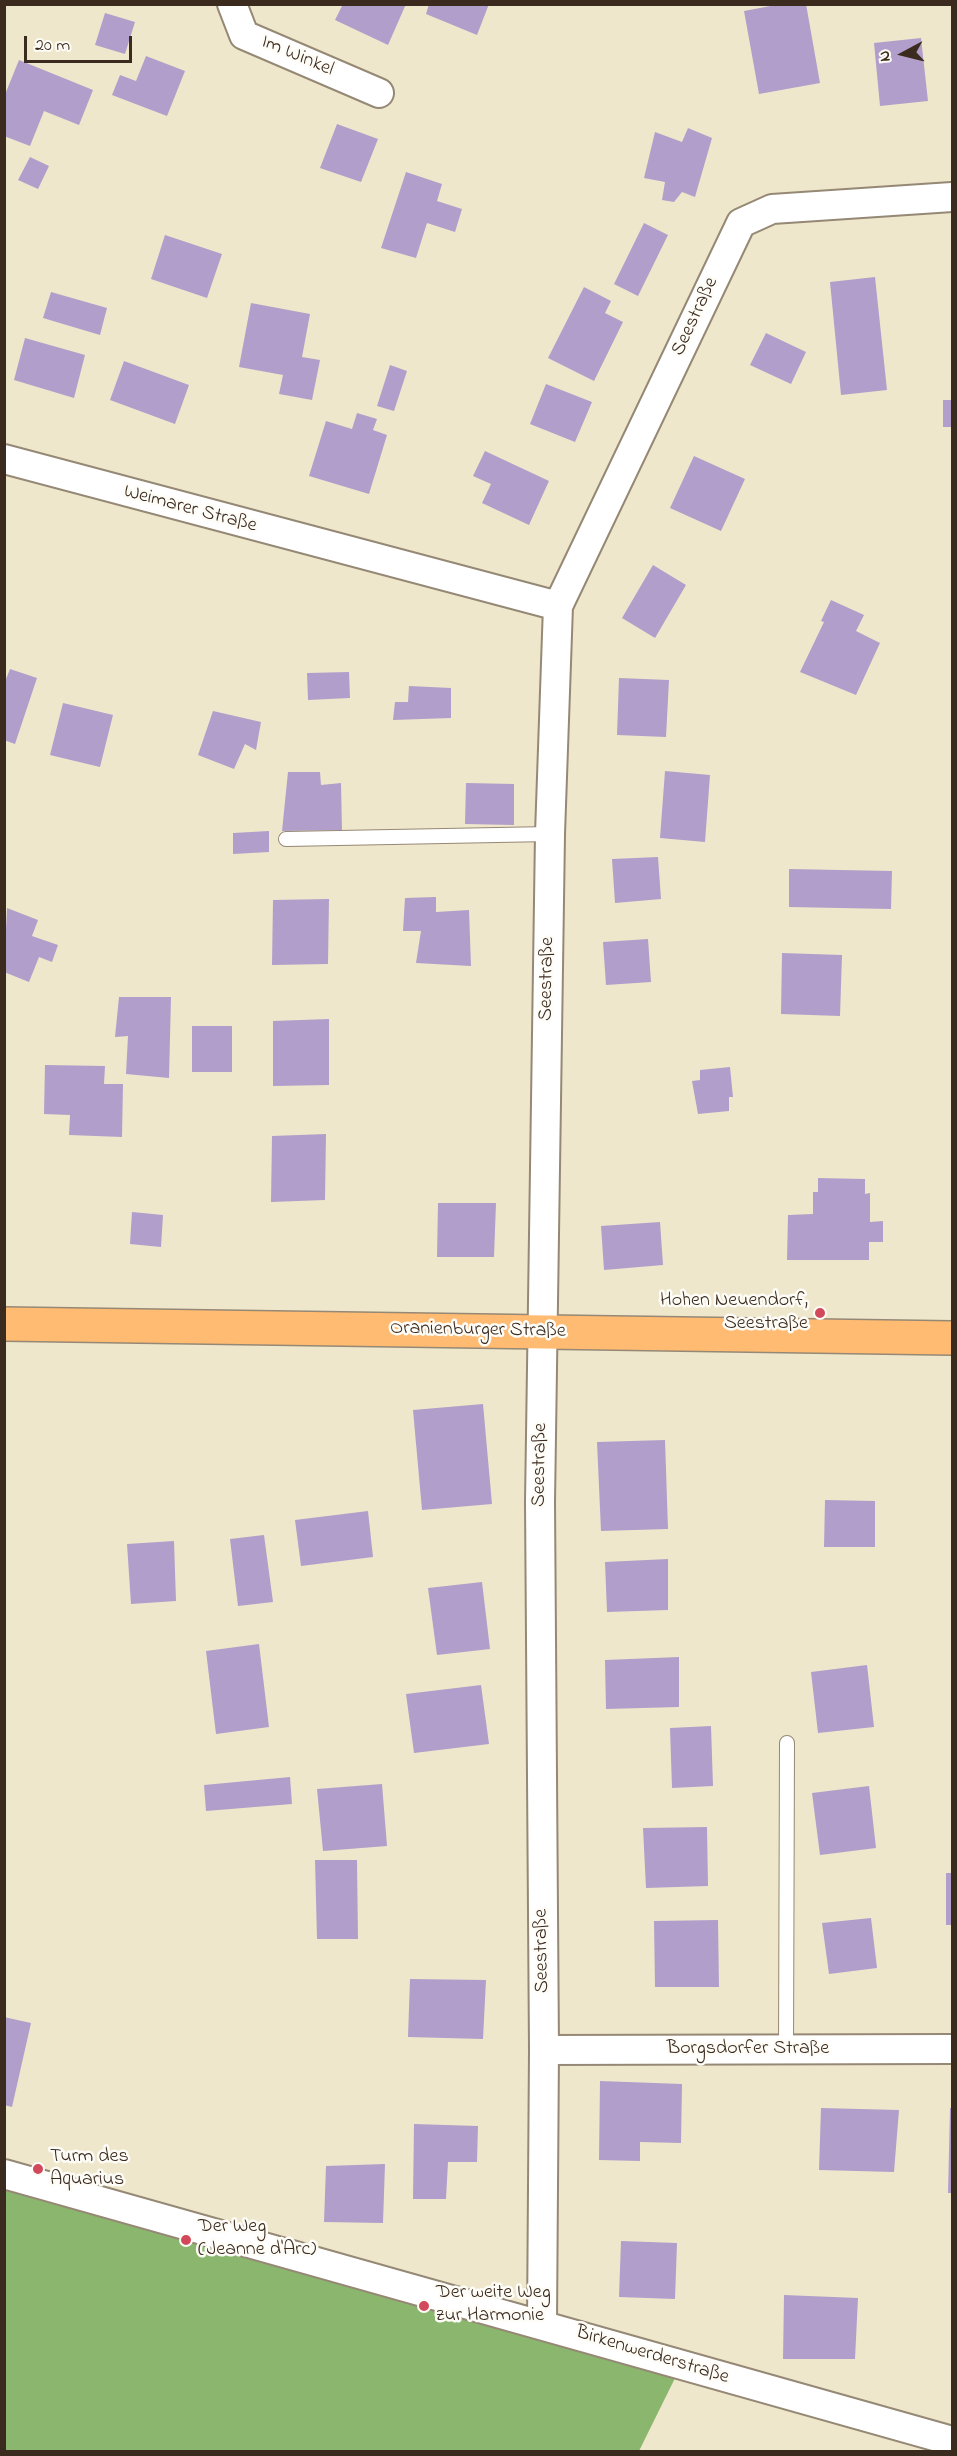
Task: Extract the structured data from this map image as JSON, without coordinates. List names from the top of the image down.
{
  "streets": {
    "main road": ["Oranienburger Straße"],
    "street": [
      "Im Winkel",
      "Seestraße",
      "Weimarer Straße",
      "Borgsdorfer Straße",
      "Birkenwerderstraße"
    ]
  },
  "crossings": [
    ["Seestraße", "Weimarer Straße"],
    ["Seestraße", "Oranienburger Straße"],
    ["Seestraße", "Borgsdorfer Straße"],
    ["Seestraße", "Birkenwerderstraße"]
  ],
  "places": [
    "Hohen Neuendorf, Seestraße",
    "Turm des Aquarius",
    "Der Weg (Jeanne d'Arc)",
    "Der weite Weg zur Harmonie"
  ],
  "scale_bar": "20 m",
  "north": "left"
}
